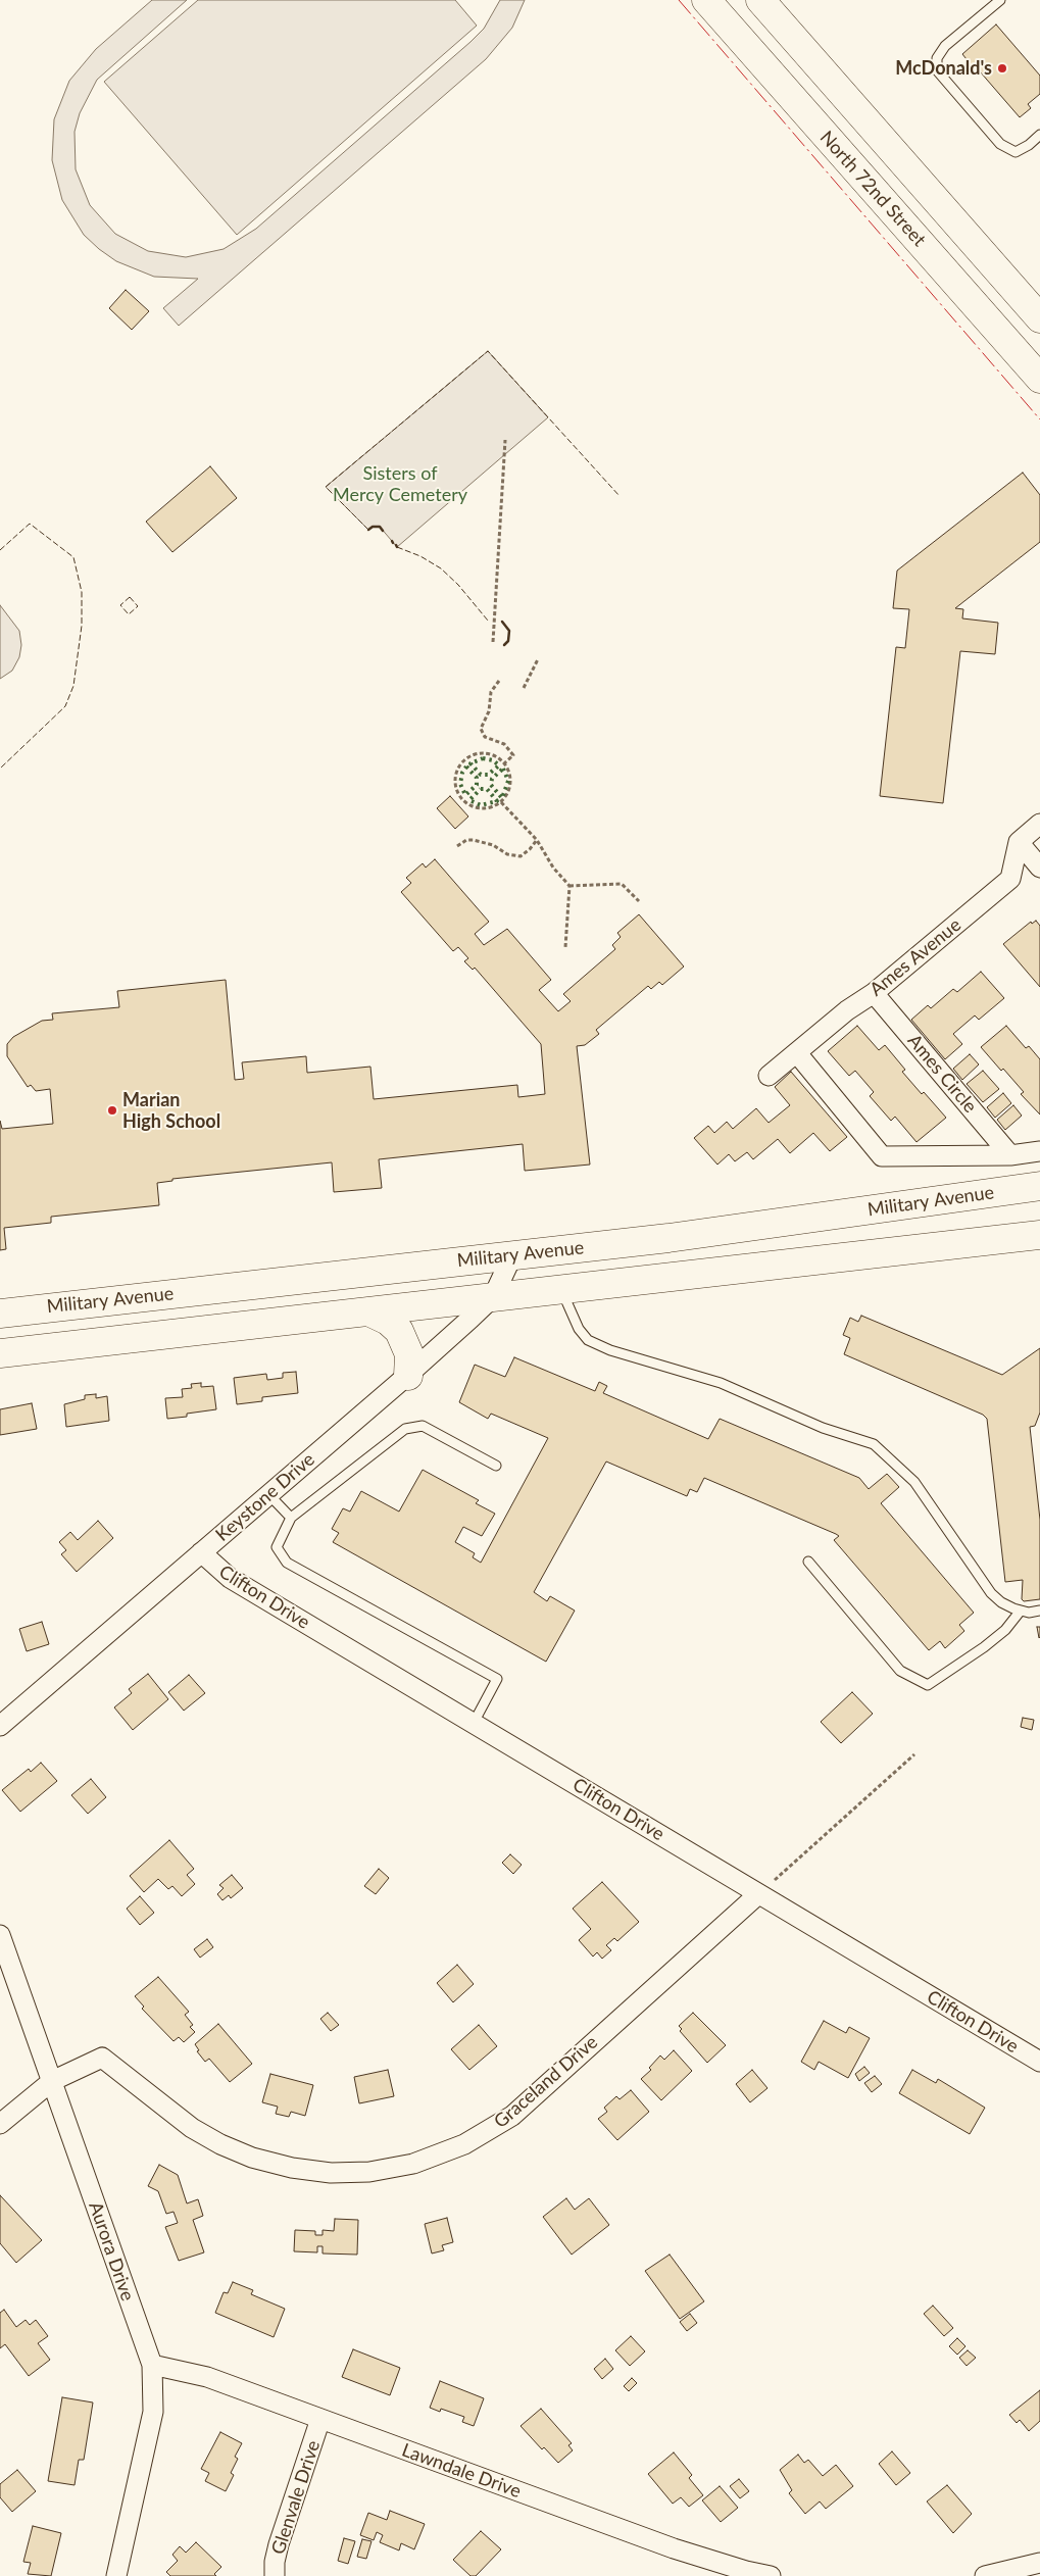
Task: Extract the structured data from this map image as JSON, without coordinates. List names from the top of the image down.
{
  "streets": {
    "main road": ["North 72nd Street", "Military Avenue"],
    "street": [
      "Ames Avenue",
      "Ames Circle",
      "Keystone Drive",
      "Clifton Drive",
      "Graceland Drive",
      "Aurora Drive",
      "Lawndale Drive",
      "Glenvale Drive"
    ]
  },
  "crossings": [
    ["Ames Avenue", "Ames Circle"],
    ["Military Avenue", "Keystone Drive"],
    ["Keystone Drive", "Clifton Drive"],
    ["Clifton Drive", "Graceland Drive"],
    ["Graceland Drive", "Aurora Drive"],
    ["Aurora Drive", "Lawndale Drive"],
    ["Lawndale Drive", "Glenvale Drive"]
  ],
  "parks": ["Sisters of Mercy Cemetery"],
  "places": ["McDonald's", "Marian High School"]
}
